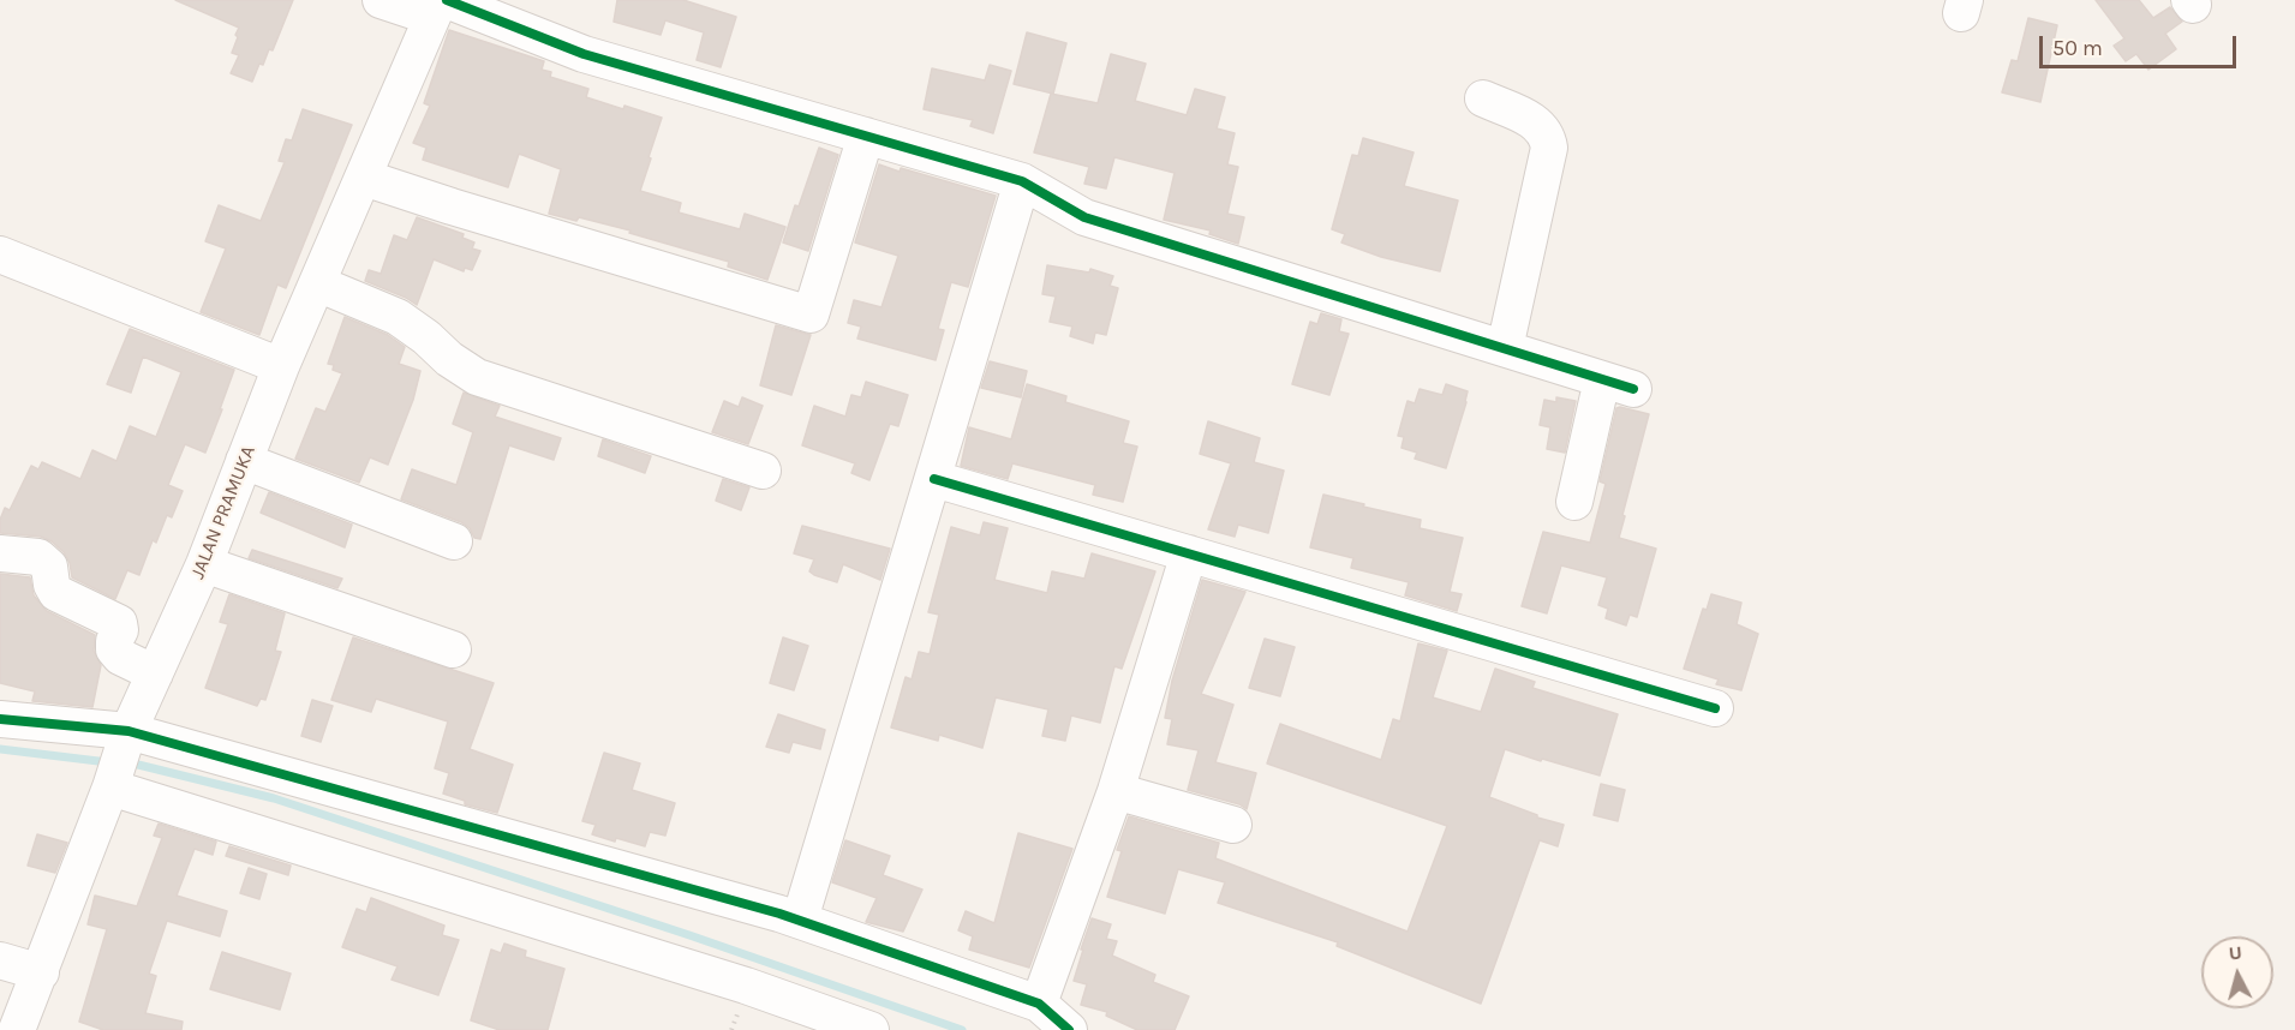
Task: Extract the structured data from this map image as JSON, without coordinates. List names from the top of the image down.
{
  "streets": {
    "street": ["JALAN PRAMUKA"]
  },
  "scale_bar": "50 m",
  "north": "top"
}
